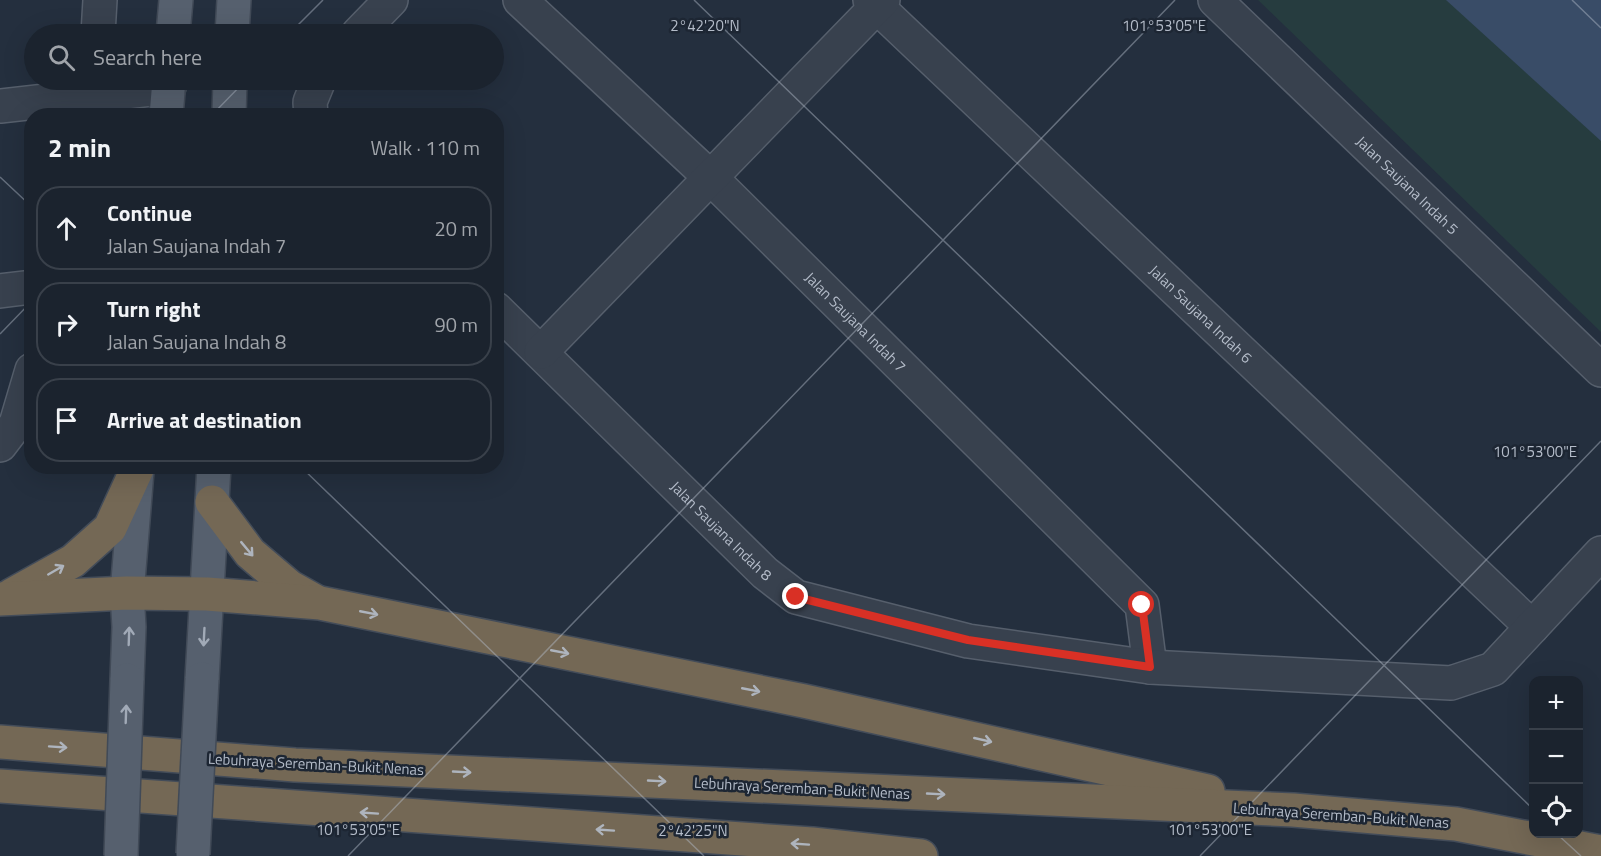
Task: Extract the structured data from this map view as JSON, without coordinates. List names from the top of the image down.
{
  "streets": {
    "highway": ["Lebuhraya Seremban-Bukit Nenas"],
    "street": [
      "Jalan Saujana Indah 5",
      "Jalan Saujana Indah 6",
      "Jalan Saujana Indah 7",
      "Jalan Saujana Indah 8"
    ]
  },
  "crossings": [
    ["Jalan Saujana Indah 6", "Jalan Saujana Indah 8"],
    ["Jalan Saujana Indah 7", "Jalan Saujana Indah 8"]
  ],
  "page": {
    "search": "Search here",
    "heading": ["2 min", "Walk · 110 m"],
    "list": [
      ["Continue", "Jalan Saujana Indah 7", "20 m"],
      ["Turn right", "Jalan Saujana Indah 8", "90 m"],
      "Arrive at destination"
    ],
    "map_buttons": ["+", "−"]
  },
  "coordinates": [
    "2°42'20\"N",
    "101°53'05\"E",
    "101°53'00\"E",
    "2°42'25\"N"
  ]
}
